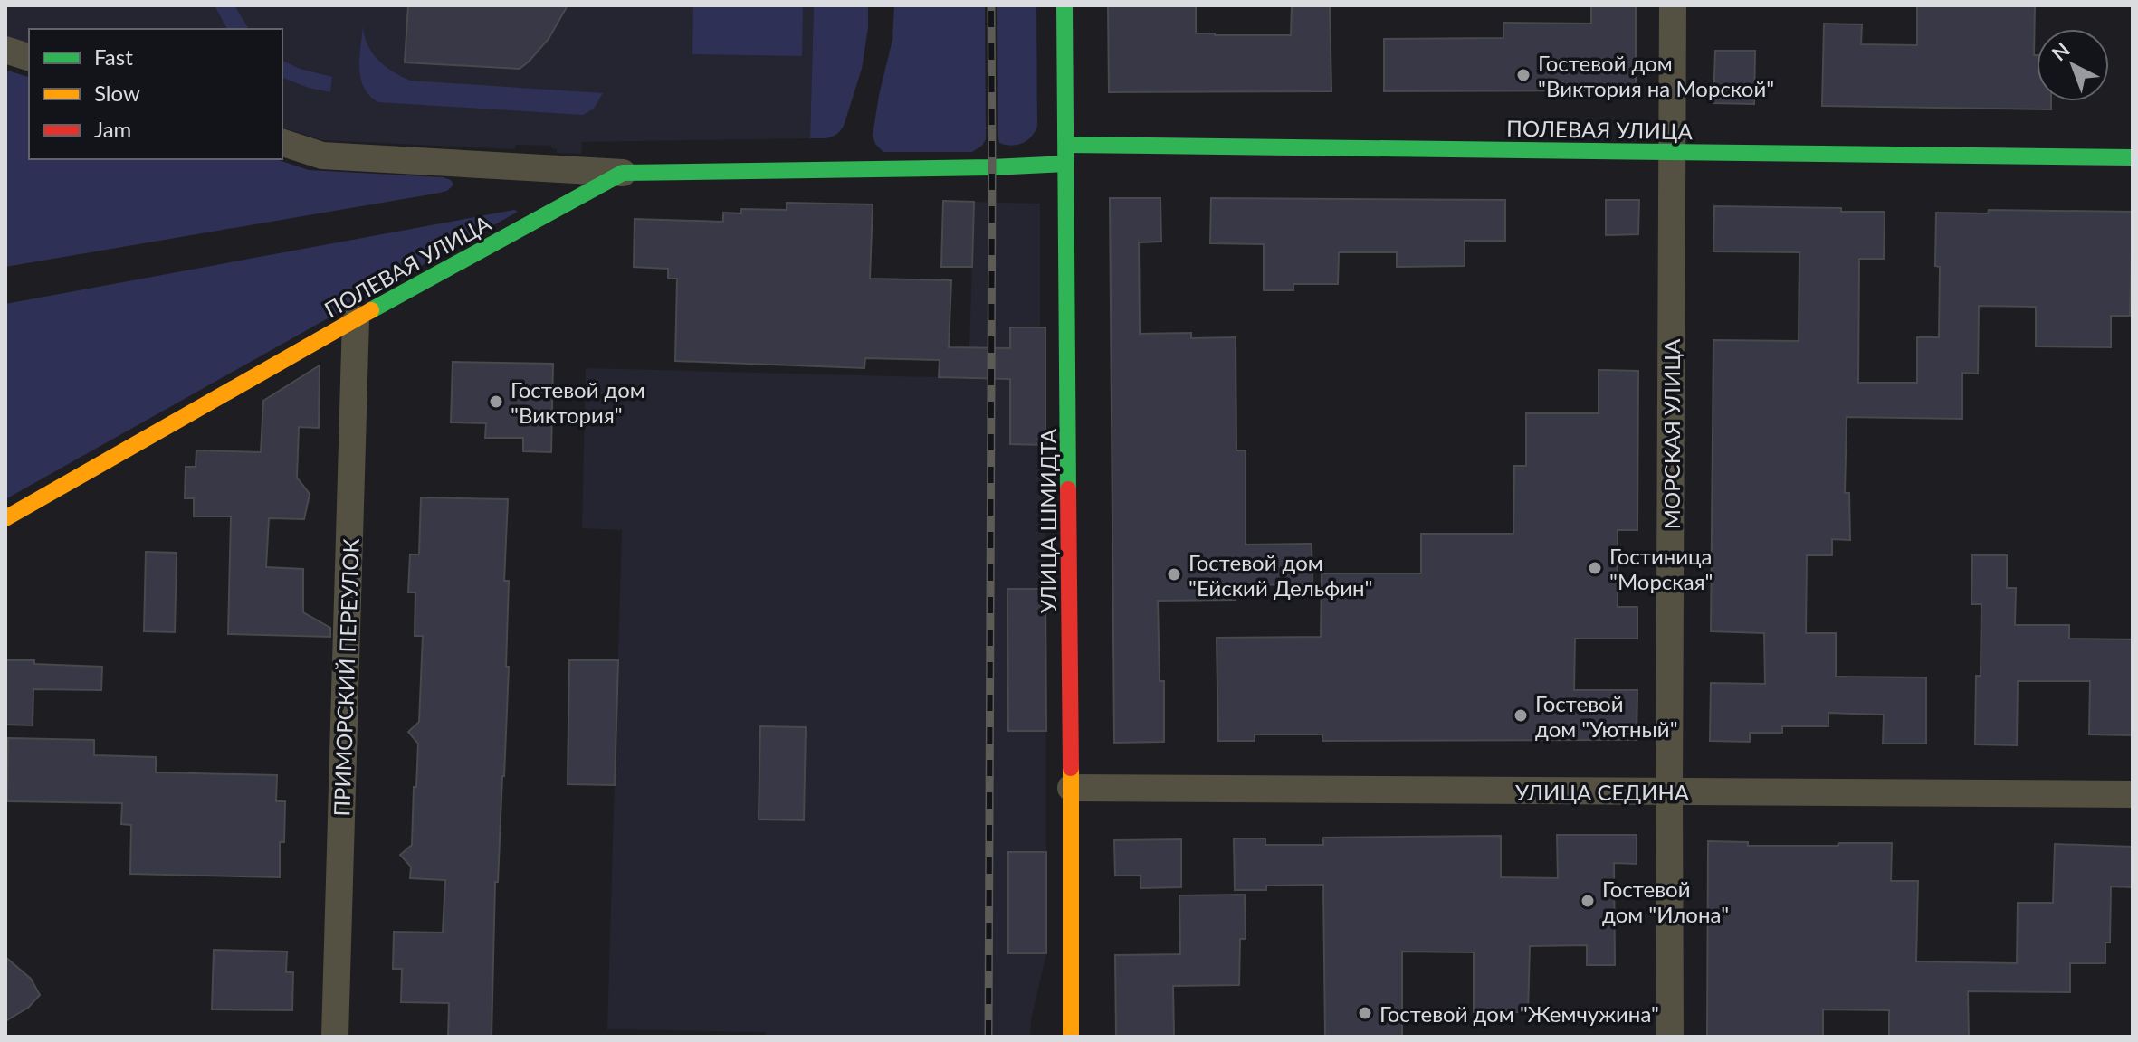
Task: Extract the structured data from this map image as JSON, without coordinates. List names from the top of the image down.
{
  "streets": {
    "street": [
      "ПОЛЕВАЯ УЛИЦА",
      "МОРСКАЯ УЛИЦА",
      "УЛИЦА ШМИДТА",
      "ПРИМОРСКИЙ ПЕРЕУЛОК",
      "УЛИЦА СЕДИНА"
    ]
  },
  "crossings": [
    ["ПОЛЕВАЯ УЛИЦА", "МОРСКАЯ УЛИЦА"],
    ["ПОЛЕВАЯ УЛИЦА", "УЛИЦА ШМИДТА"],
    ["ПОЛЕВАЯ УЛИЦА", "ПРИМОРСКИЙ ПЕРЕУЛОК"],
    ["МОРСКАЯ УЛИЦА", "УЛИЦА СЕДИНА"],
    ["УЛИЦА ШМИДТА", "УЛИЦА СЕДИНА"]
  ],
  "places": [
    "Гостевой дом \"Виктория на Морской\"",
    "Гостевой дом \"Виктория\"",
    "Гостиница \"Морская\"",
    "Гостевой дом \"Ейский Дельфин\"",
    "Гостевой дом \"Уютный\"",
    "Гостевой дом \"Илона\"",
    "Гостевой дом \"Жемчужина\""
  ],
  "legend": ["Fast", "Slow", "Jam"],
  "north": "top left"
}
